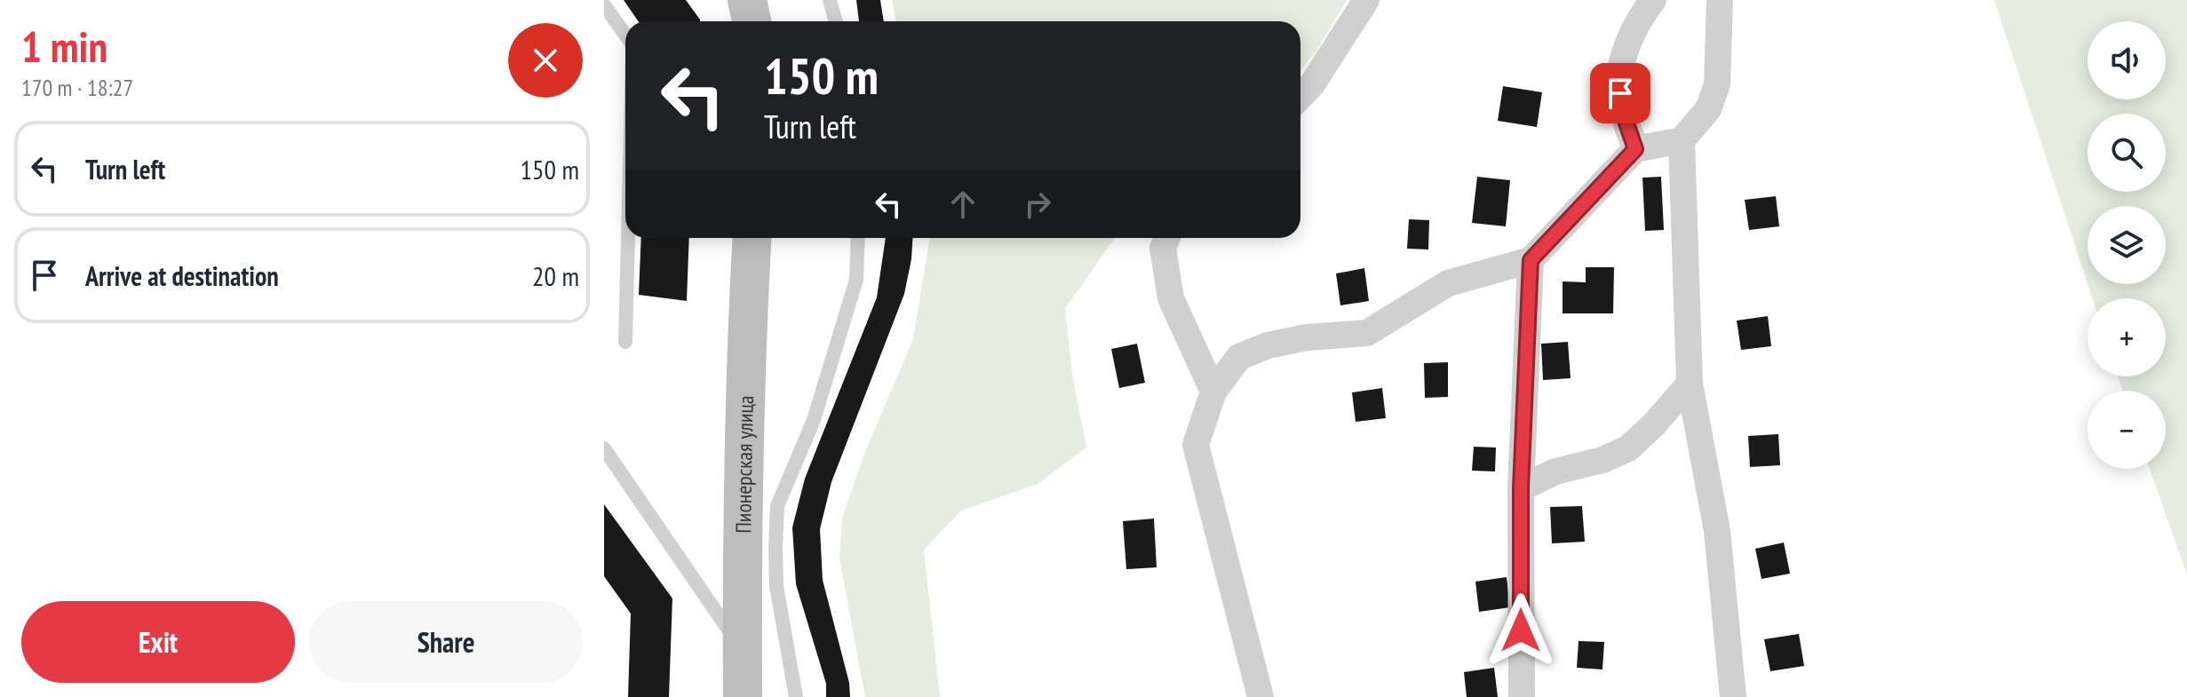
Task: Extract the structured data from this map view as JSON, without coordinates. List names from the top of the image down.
{
  "streets": {
    "main road": ["Пионерская улица"]
  },
  "page": {
    "heading": ["1 min", "170 m · 18:27"],
    "map_buttons": ["+", "−"],
    "turn": ["150 m", "Turn left"],
    "list": [
      {
        "name": "Turn left",
        "value": "150 m"
      },
      {
        "name": "Arrive at destination",
        "value": "20 m"
      }
    ],
    "buttons": ["Exit", "Share"]
  }
}
